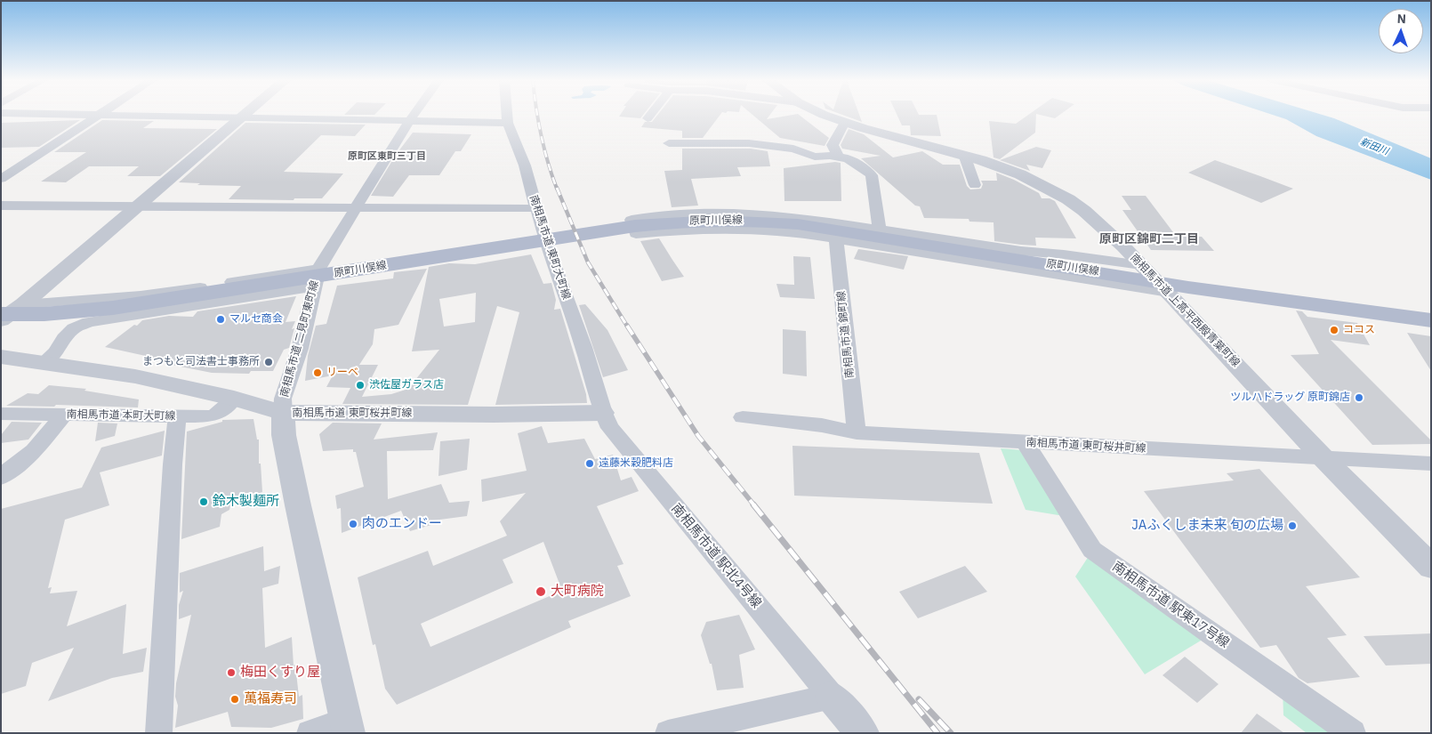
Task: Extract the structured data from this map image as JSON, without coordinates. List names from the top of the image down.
{
  "streets": {
    "main road": ["原町川俣線"],
    "street": [
      "南相馬市道 東町大町線",
      "南相馬市道 上高平西殿青葉町線",
      "南相馬市道 錦町線",
      "南相馬市道 二見町東町線",
      "南相馬市道 東町桜井町線",
      "南相馬市道 本町大町線",
      "南相馬市道 駅北4号線",
      "南相馬市道 駅東17号線"
    ]
  },
  "crossings": [
    ["原町川俣線", "南相馬市道 上高平西殿青葉町線"],
    ["南相馬市道 東町大町線", "南相馬市道 東町桜井町線"],
    ["南相馬市道 東町大町線", "南相馬市道 駅北4号線"],
    ["南相馬市道 上高平西殿青葉町線", "南相馬市道 東町桜井町線"],
    ["南相馬市道 錦町線", "南相馬市道 東町桜井町線"],
    ["南相馬市道 二見町東町線", "南相馬市道 東町桜井町線"],
    ["南相馬市道 東町桜井町線", "南相馬市道 本町大町線"],
    ["南相馬市道 東町桜井町線", "南相馬市道 駅北4号線"],
    ["南相馬市道 東町桜井町線", "南相馬市道 駅東17号線"]
  ],
  "districts": ["原町区東町三丁目", "原町区錦町二丁目"],
  "water": ["新田川"],
  "places": [
    "マルセ商会",
    "ココス",
    "まつもと司法書士事務所",
    "リーベ",
    "渋佐屋ガラス店",
    "ツルハドラッグ 原町錦店",
    "遠藤米穀肥料店",
    "鈴木製麺所",
    "肉のエンドー",
    "JAふくしま未来 旬の広場",
    "大町病院",
    "梅田くすり屋",
    "萬福寿司"
  ],
  "north": "top"
}
